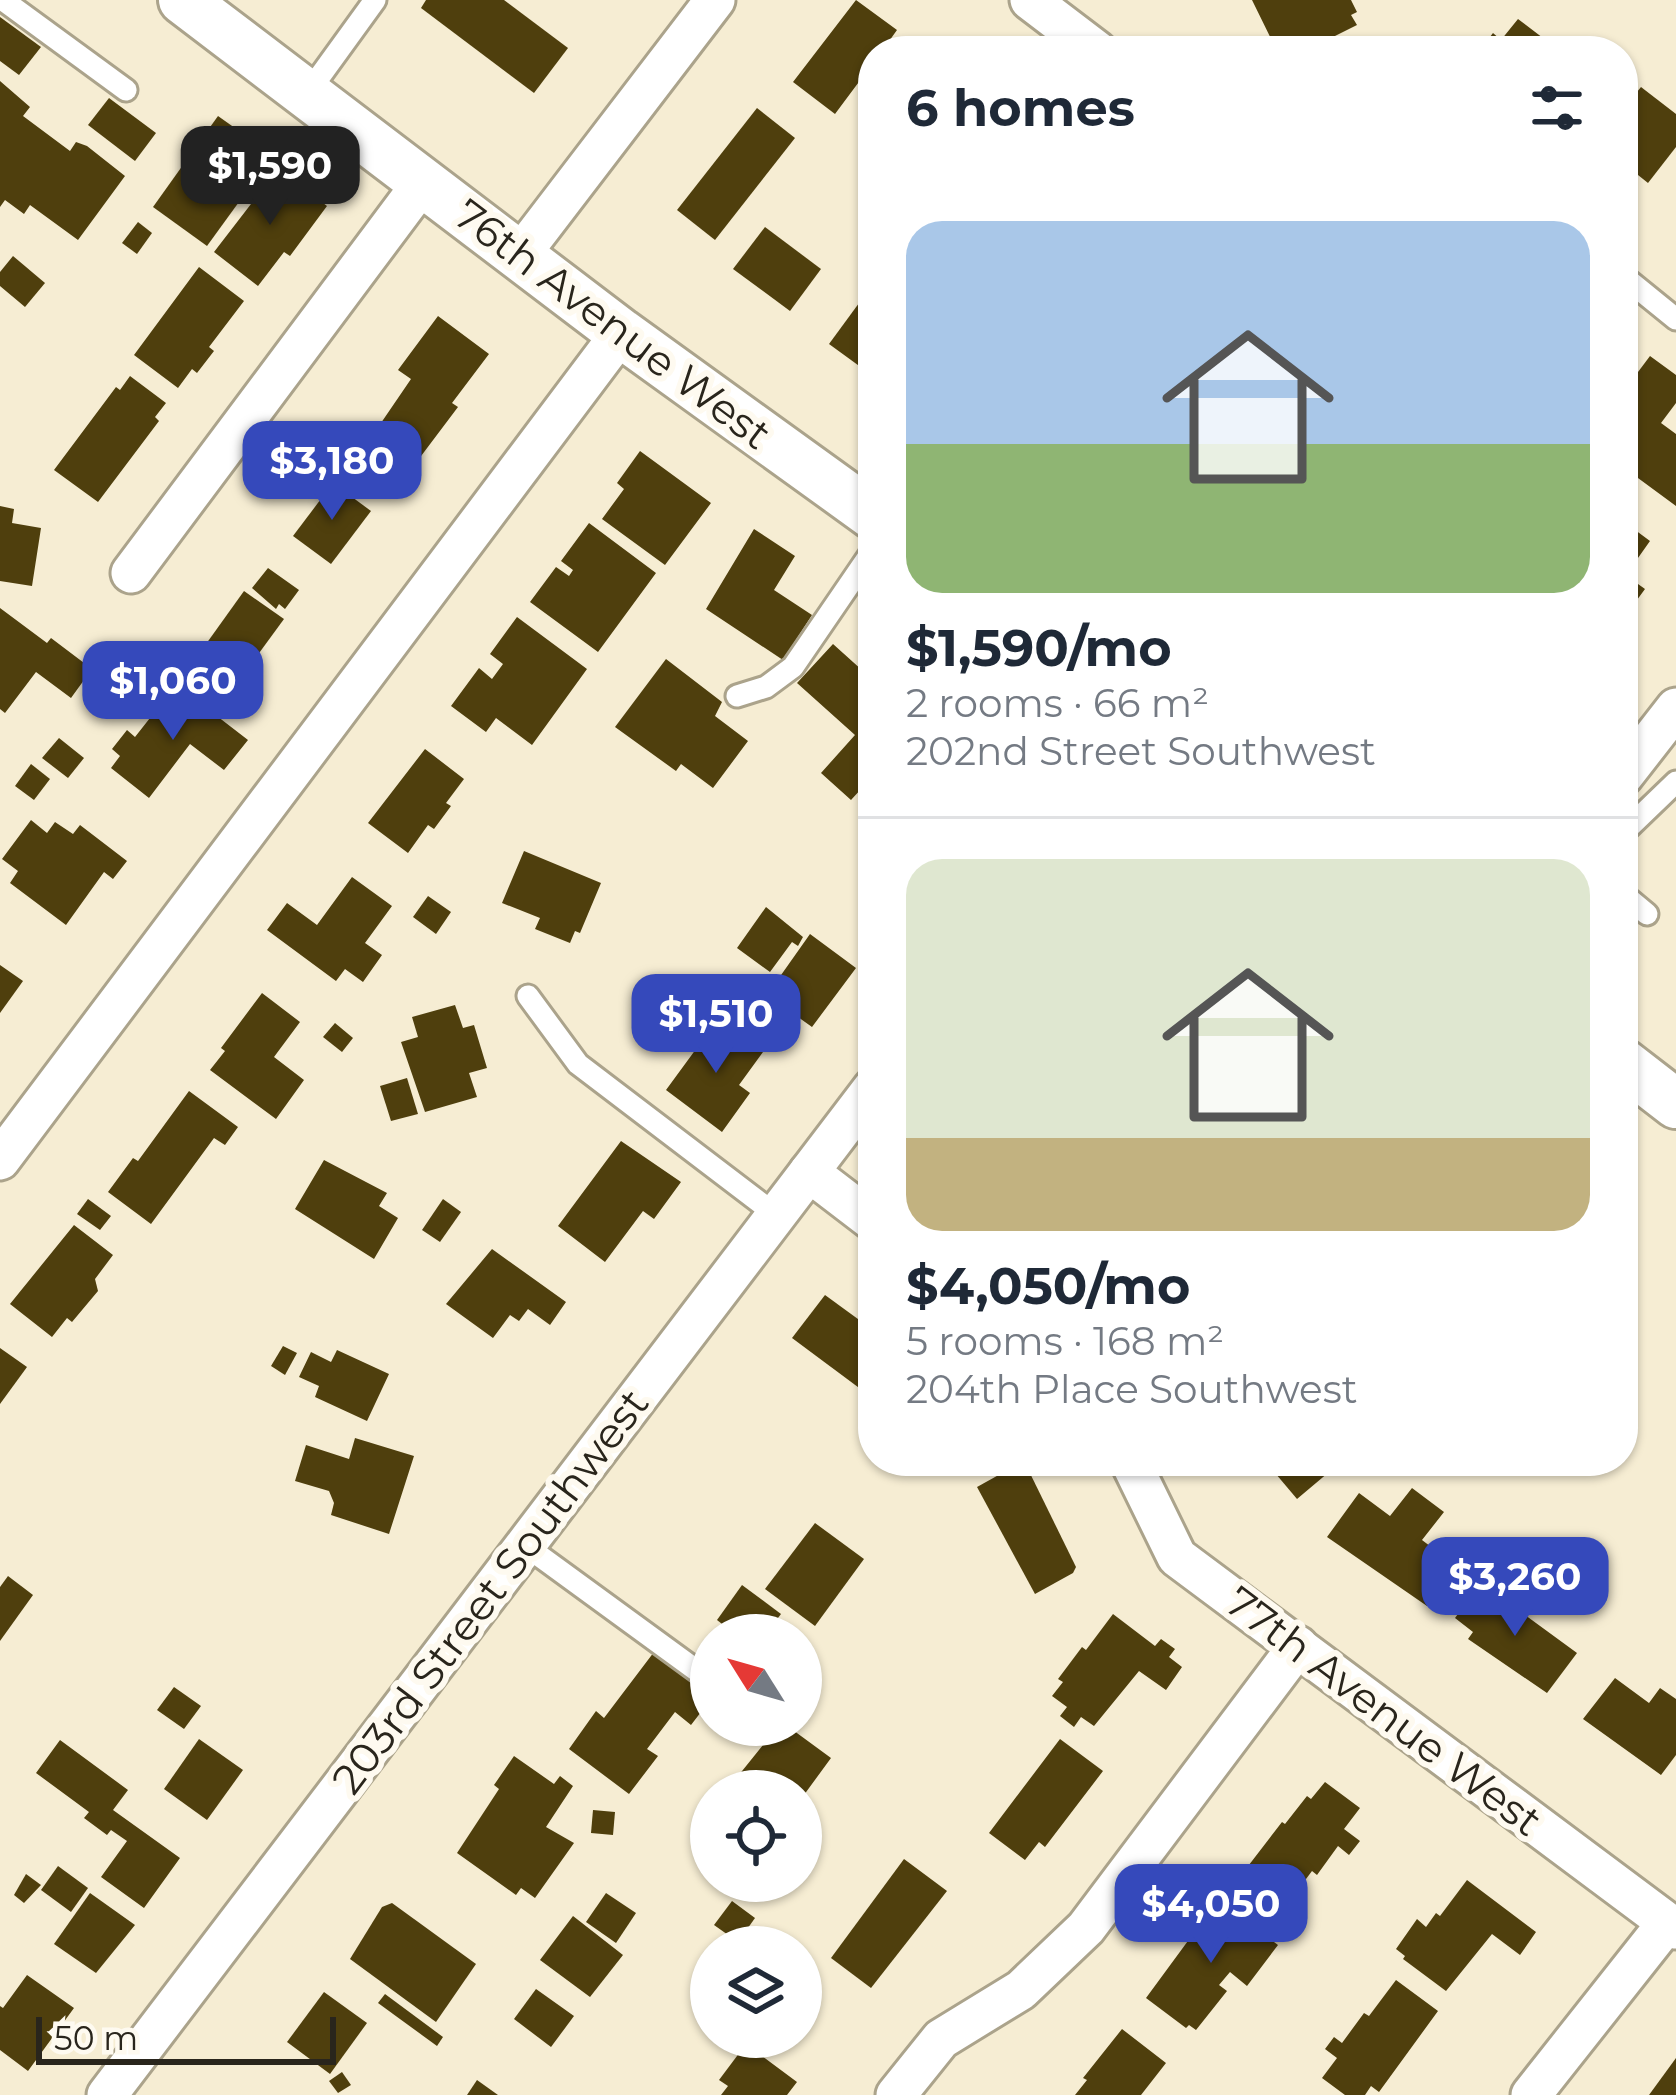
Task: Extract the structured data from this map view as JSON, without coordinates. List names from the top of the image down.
{
  "streets": {
    "street": ["76th Avenue West", "203rd Street Southwest", "77th Avenue West"]
  },
  "scale_bar": "50 m",
  "north": "top left",
  "page": {
    "heading": "6 homes",
    "price": [
      "$1,590",
      "$3,180",
      "$1,060",
      "$1,510",
      "$3,260",
      "$4,050"
    ],
    "list": [
      {
        "name": "$1,590/mo",
        "note": "2 rooms · 66 m² · 202nd Street Southwest"
      },
      {
        "name": "$4,050/mo",
        "note": "5 rooms · 168 m² · 204th Place Southwest"
      }
    ],
    "scale": "50 m"
  }
}
